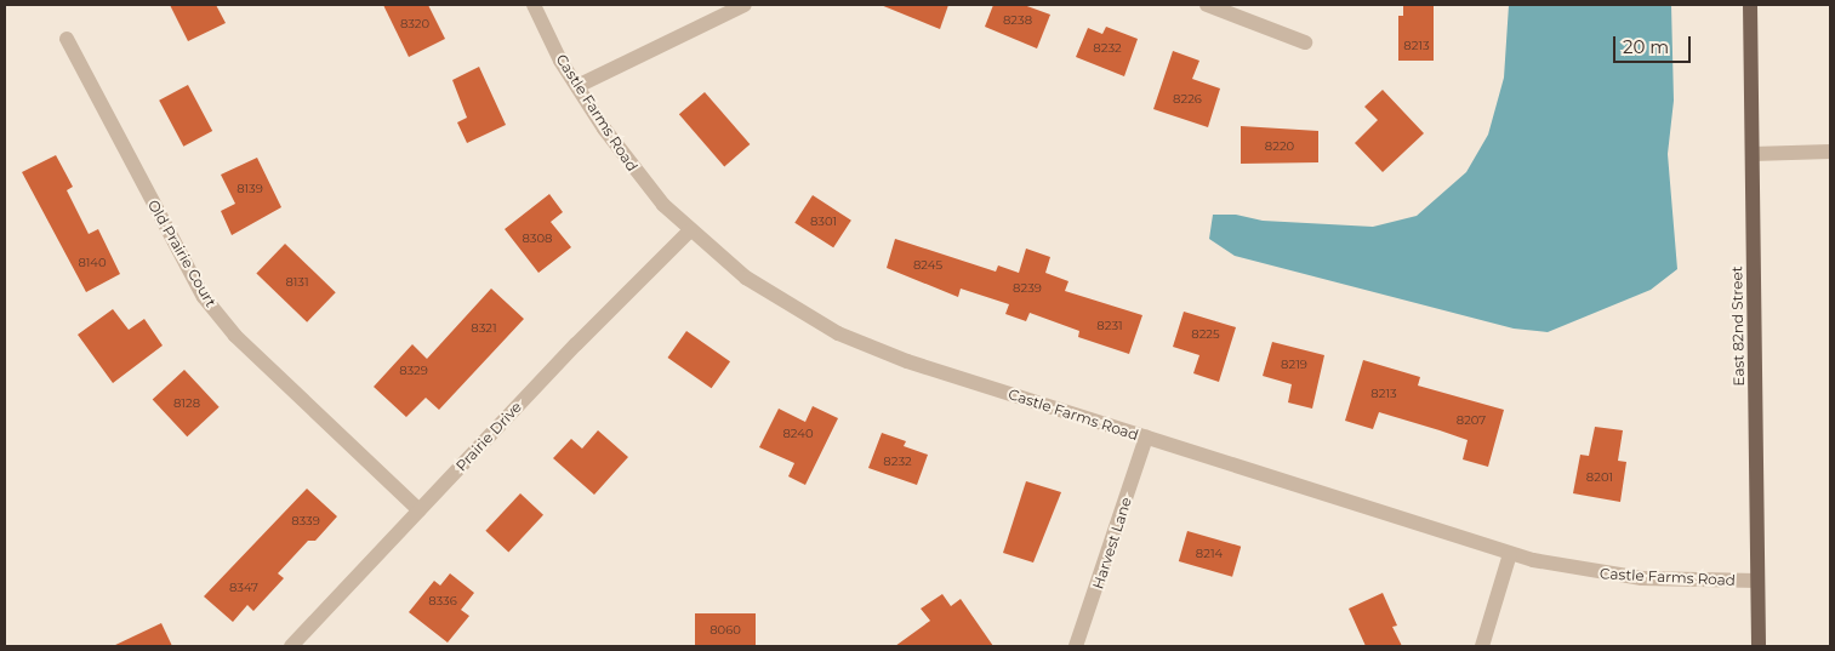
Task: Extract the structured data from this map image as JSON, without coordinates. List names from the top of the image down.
{
  "streets": {
    "main road": ["East 82nd Street"],
    "street": [
      "Castle Farms Road",
      "Old Prairie Court",
      "Prairie Drive",
      "Harvest Lane"
    ]
  },
  "crossings": [
    ["Castle Farms Road", "East 82nd Street"],
    ["Castle Farms Road", "Prairie Drive"],
    ["Castle Farms Road", "Harvest Lane"],
    ["Old Prairie Court", "Prairie Drive"]
  ],
  "house_numbers": [
    "8238",
    "8320",
    "8213",
    "8232",
    "8226",
    "8220",
    "8139",
    "8301",
    "8308",
    "8140",
    "8245",
    "8131",
    "8239",
    "8231",
    "8321",
    "8225",
    "8219",
    "8329",
    "8213",
    "8128",
    "8207",
    "8240",
    "8232",
    "8201",
    "8339",
    "8214",
    "8347",
    "8336",
    "8060"
  ],
  "scale_bar": "20 m"
}
